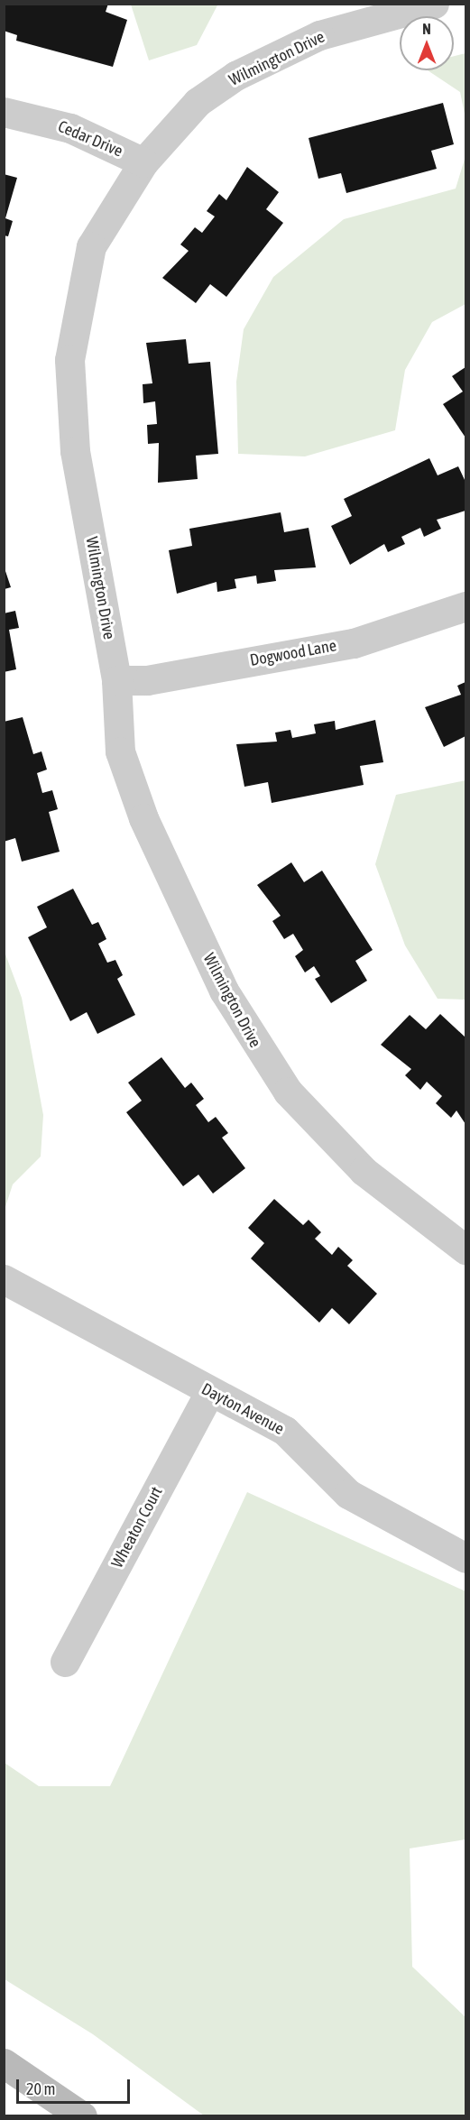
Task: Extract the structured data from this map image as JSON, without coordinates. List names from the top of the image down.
{
  "streets": {
    "street": [
      "Wilmington Drive",
      "Cedar Drive",
      "Dogwood Lane",
      "Dayton Avenue",
      "Wheaton Court"
    ]
  },
  "crossings": [
    ["Wilmington Drive", "Cedar Drive"],
    ["Wilmington Drive", "Dogwood Lane"],
    ["Dayton Avenue", "Wheaton Court"]
  ],
  "scale_bar": "20 m",
  "north": "top"
}
